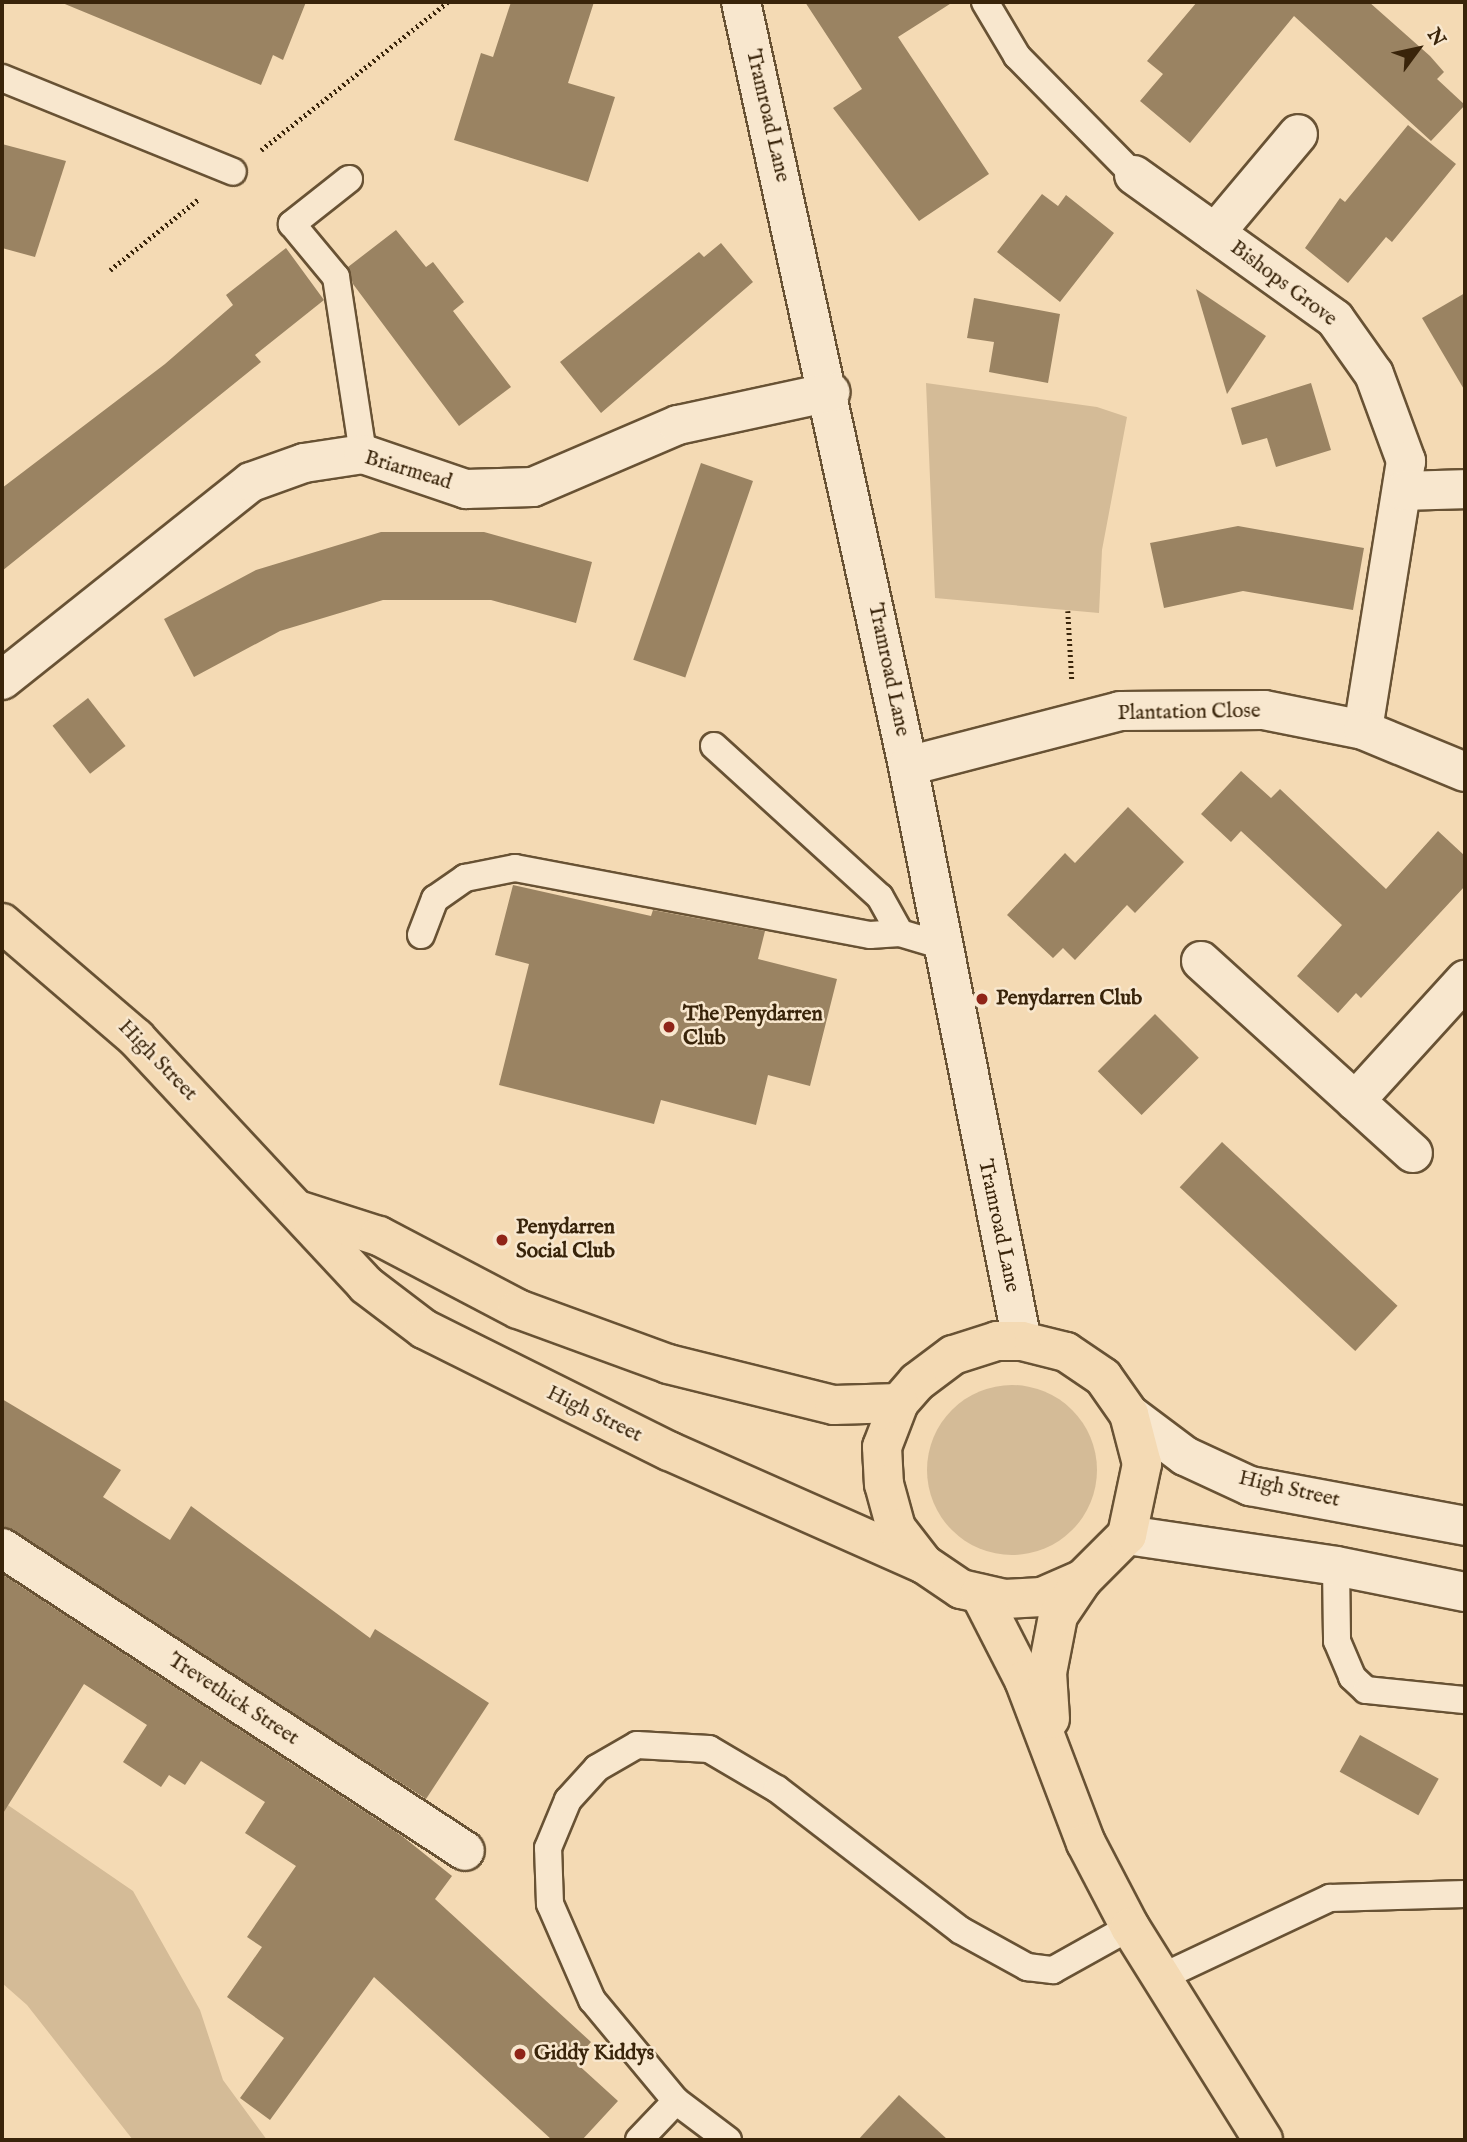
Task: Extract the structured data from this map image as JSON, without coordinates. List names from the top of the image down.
{
  "streets": {
    "main road": ["High Street"],
    "street": [
      "Tramroad Lane",
      "Bishops Grove",
      "Briarmead",
      "Plantation Close",
      "Trevethick Street"
    ]
  },
  "crossings": [
    ["Tramroad Lane", "Briarmead"],
    ["Tramroad Lane", "Plantation Close"],
    ["Tramroad Lane", "High Street"],
    ["Bishops Grove", "Plantation Close"]
  ],
  "places": [
    "Penydarren Club",
    "The Penydarren Club",
    "Penydarren Social Club",
    "Giddy Kiddys"
  ],
  "north": "top right"
}
